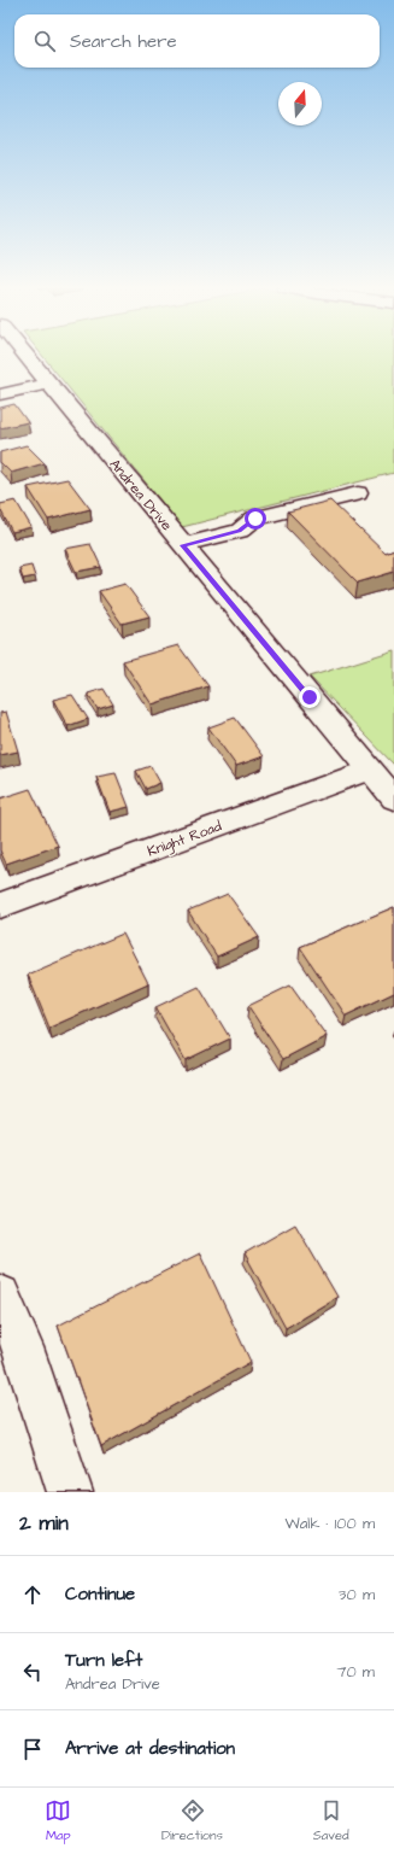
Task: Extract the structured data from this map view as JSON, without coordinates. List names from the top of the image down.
{
  "streets": {
    "street": ["Andrea Drive", "Knight Road"]
  },
  "crossings": [
    ["Andrea Drive", "Knight Road"]
  ],
  "north": "top",
  "page": {
    "search": "Search here",
    "heading": ["2 min", "Walk · 100 m"],
    "list": [
      ["Continue", "30 m"],
      ["Turn left", "Andrea Drive", "70 m"],
      "Arrive at destination"
    ],
    "nav": ["Map", "Directions", "Saved"]
  }
}
